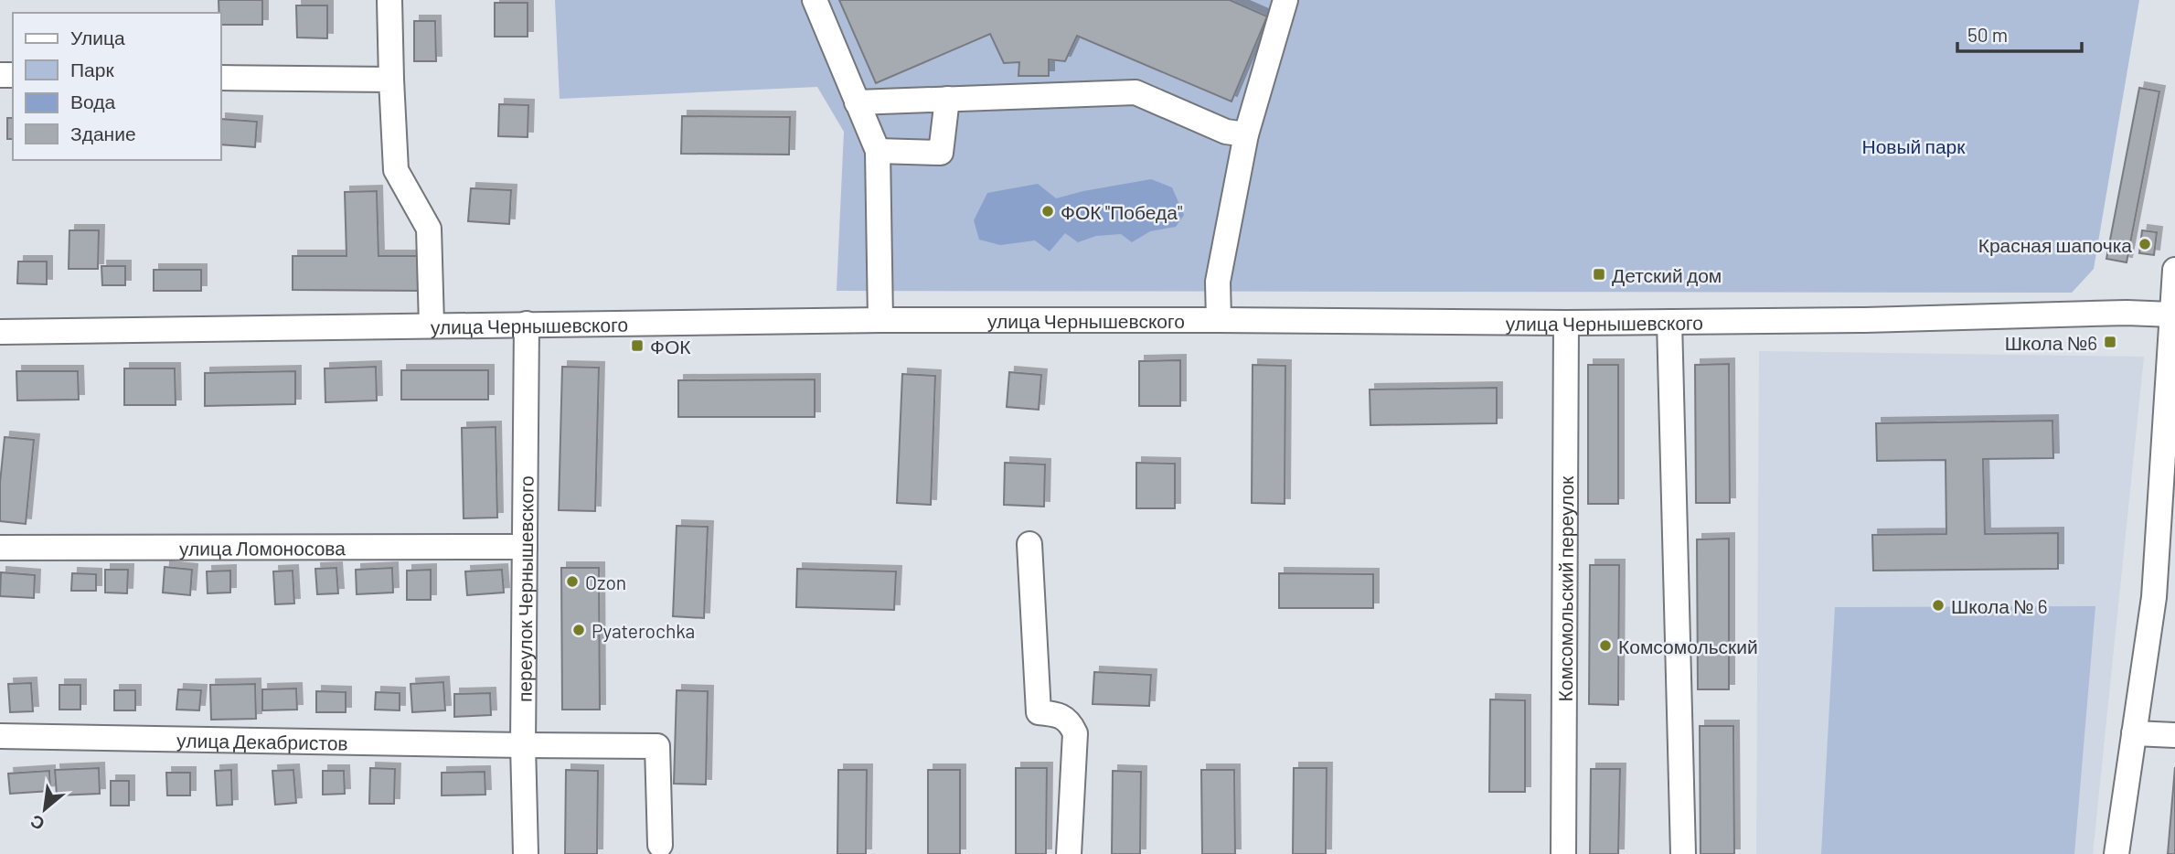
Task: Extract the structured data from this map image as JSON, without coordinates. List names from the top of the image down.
{
  "streets": {
    "street": [
      "улица Чернышевского",
      "улица Ломоносова",
      "переулок Чернышевского",
      "Комсомольский переулок",
      "улица Декабристов"
    ]
  },
  "crossings": [
    ["улица Чернышевского", "переулок Чернышевского"],
    ["улица Чернышевского", "Комсомольский переулок"],
    ["улица Ломоносова", "переулок Чернышевского"],
    ["переулок Чернышевского", "улица Декабристов"]
  ],
  "parks": ["Новый парк"],
  "places": {
    "other": [
      "ФОК \"Победа\"",
      "Красная шапочка",
      "Ozon",
      "Школа № 6",
      "Pyaterochka",
      "Комсомольский"
    ],
    "transit": ["Детский дом", "Школа №6", "ФОК"]
  },
  "legend": [
    "Улица",
    "Парк",
    "Вода",
    "Здание"
  ],
  "scale_bar": "50 m",
  "north": "bottom left"
}
